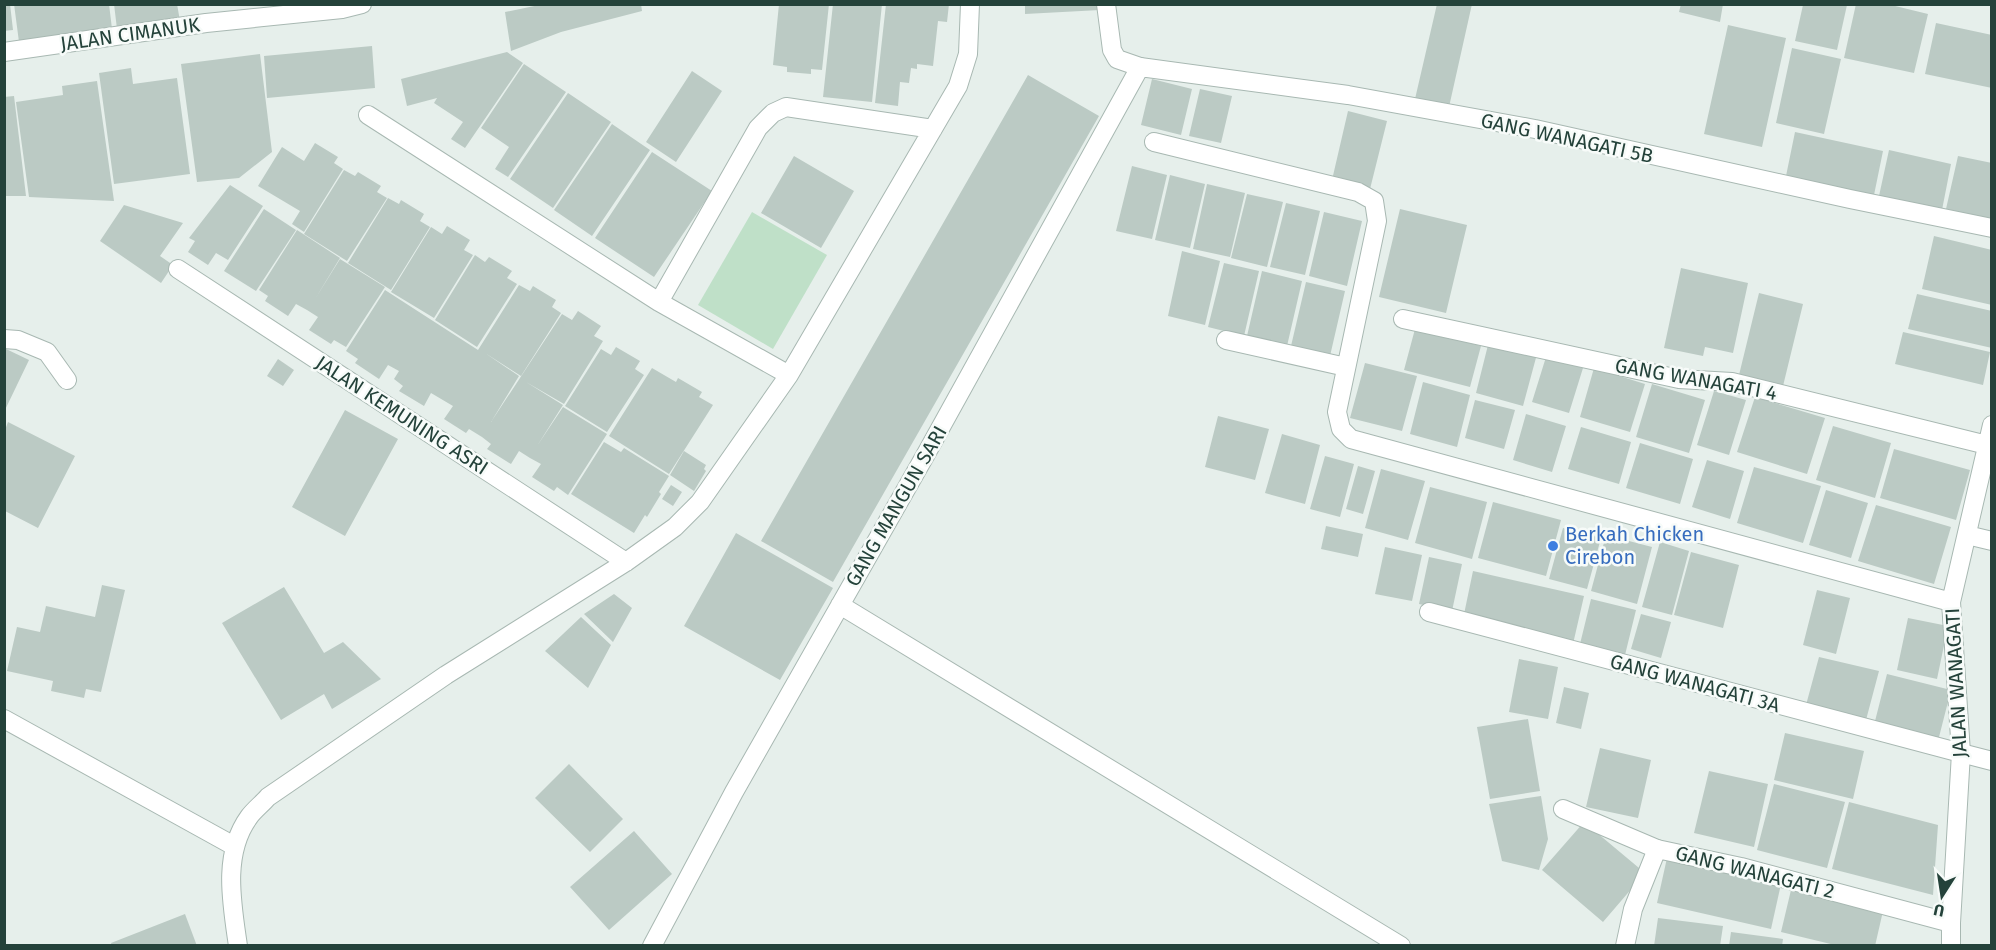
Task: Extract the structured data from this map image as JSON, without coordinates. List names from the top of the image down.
{
  "streets": {
    "street": [
      "JALAN CIMANUK",
      "GANG WANAGATI 5B",
      "GANG WANAGATI 4",
      "JALAN KEMUNING ASRI",
      "GANG MANGUN SARI",
      "GANG WANAGATI 3A",
      "JALAN WANAGATI",
      "GANG WANAGATI 2"
    ]
  },
  "crossings": [
    ["GANG WANAGATI 5B", "GANG MANGUN SARI"],
    ["GANG WANAGATI 4", "JALAN WANAGATI"],
    ["GANG WANAGATI 3A", "JALAN WANAGATI"],
    ["JALAN WANAGATI", "GANG WANAGATI 2"]
  ],
  "places": ["Berkah Chicken Cirebon"],
  "north": "bottom"
}
